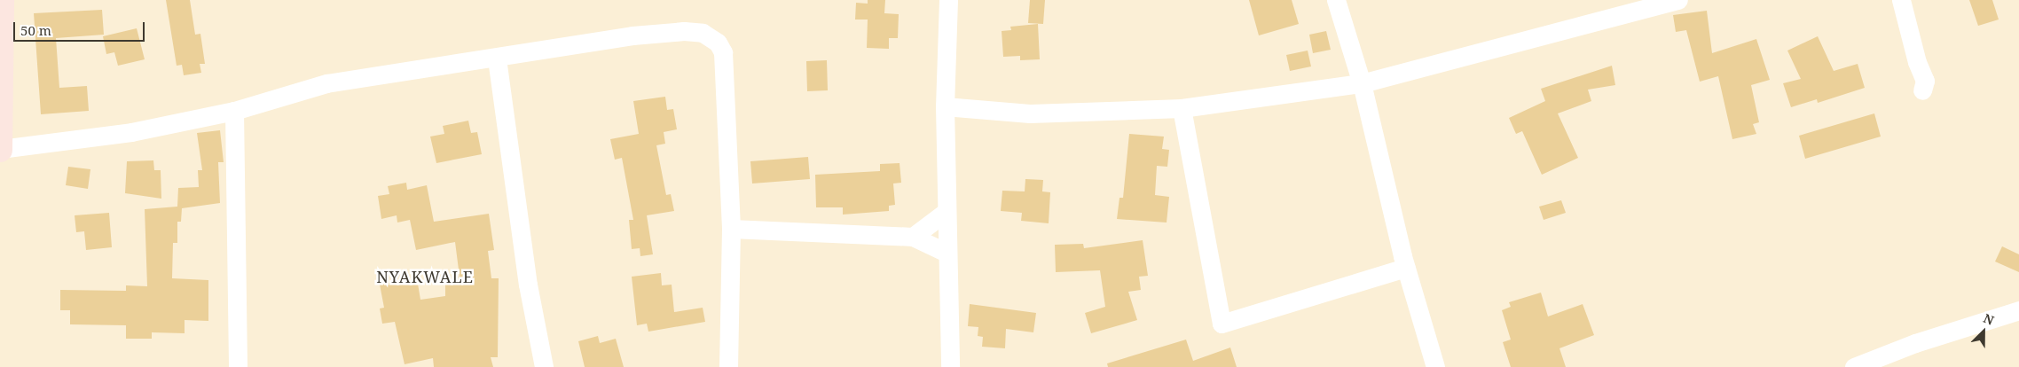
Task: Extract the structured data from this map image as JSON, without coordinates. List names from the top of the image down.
{
  "districts": ["NYAKWALE"],
  "scale_bar": "50 m",
  "north": "top right"
}
